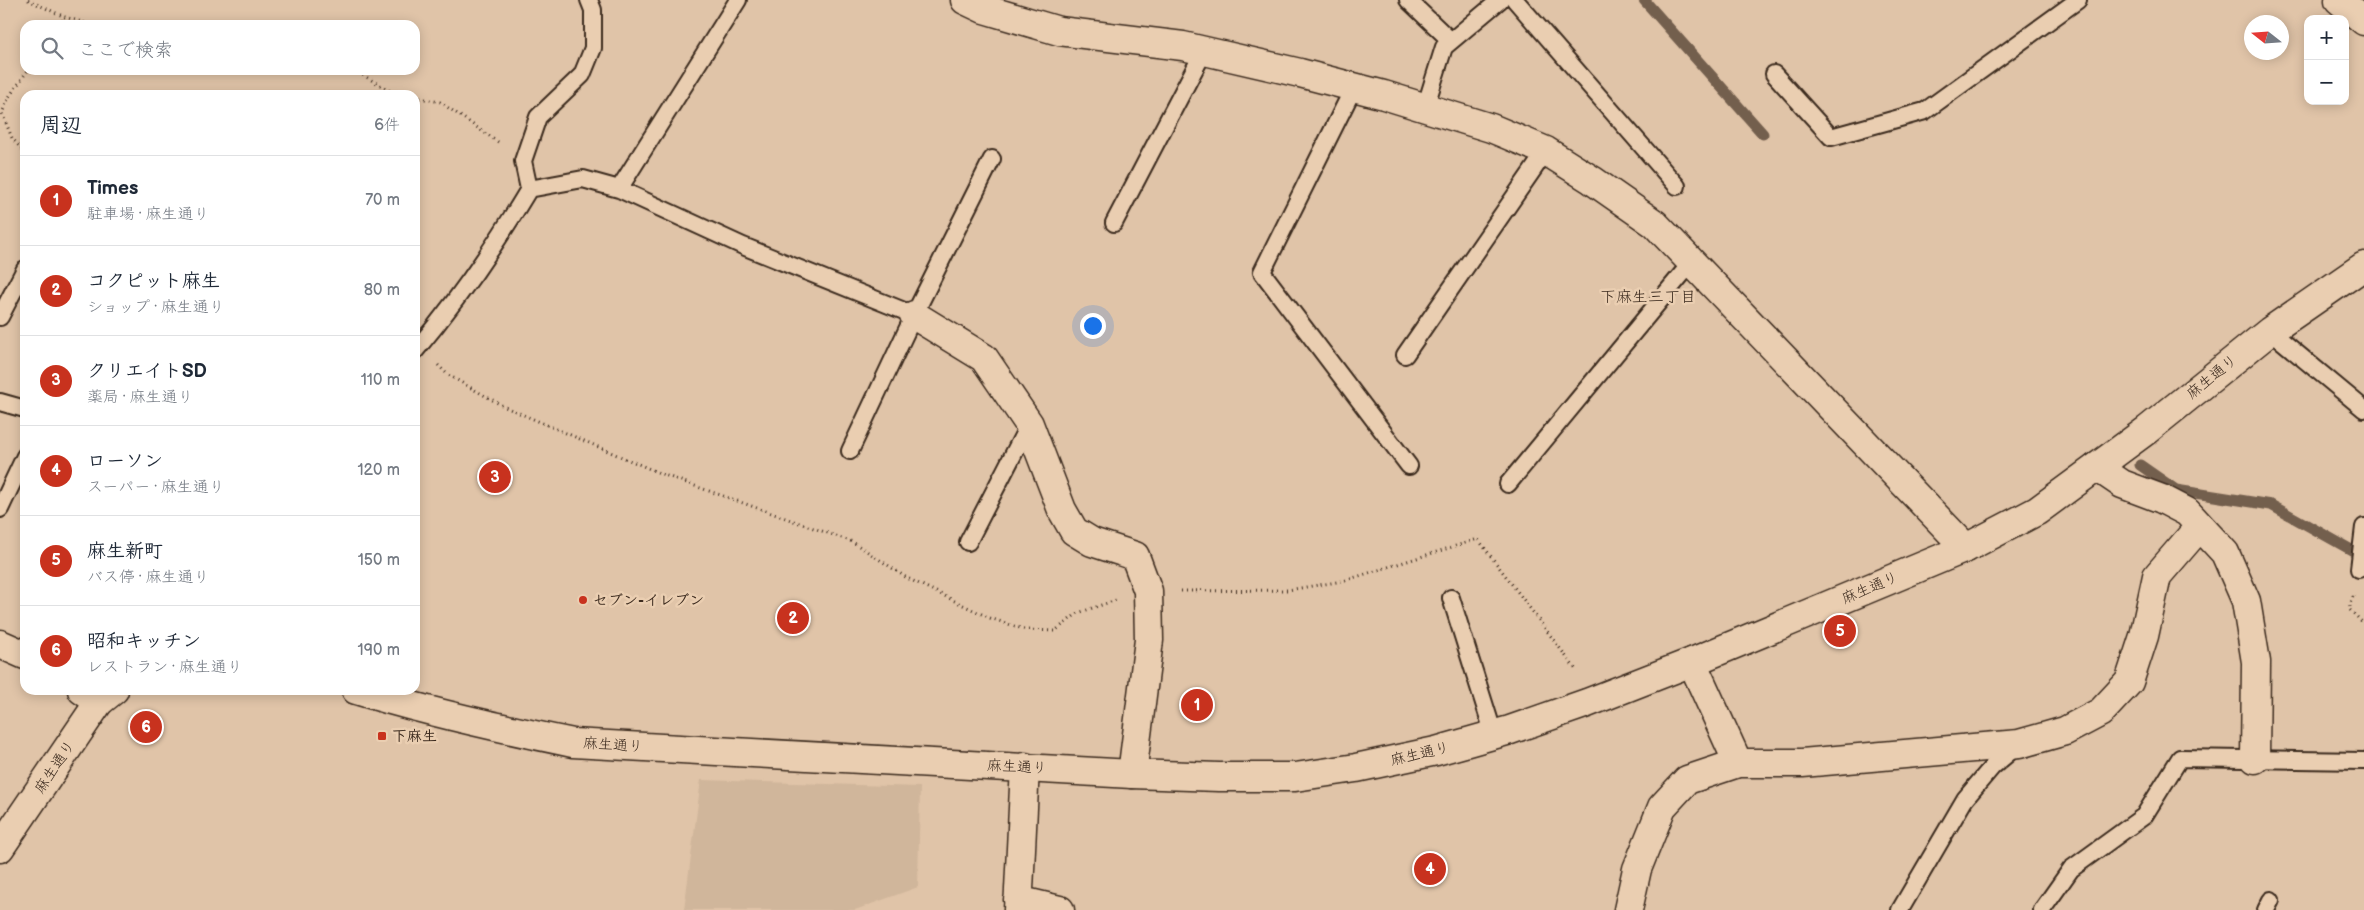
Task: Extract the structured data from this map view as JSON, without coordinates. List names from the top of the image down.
{
  "streets": {
    "street": ["麻生通り"]
  },
  "districts": ["下麻生三丁目"],
  "places": {
    "other": ["セブン-イレブン"],
    "transit": ["下麻生"]
  },
  "north": "left",
  "page": {
    "map_buttons": ["+", "−"],
    "search": "ここで検索",
    "heading": ["周辺", "6件"],
    "list": [
      {
        "mark": "1",
        "name": "Times",
        "note": "駐車場 · 麻生通り",
        "value": "70 m"
      },
      {
        "mark": "2",
        "name": "コクピット麻生",
        "note": "ショップ · 麻生通り",
        "value": "80 m"
      },
      {
        "mark": "3",
        "name": "クリエイトSD",
        "note": "薬局 · 麻生通り",
        "value": "110 m"
      },
      {
        "mark": "4",
        "name": "ローソン",
        "note": "スーパー · 麻生通り",
        "value": "120 m"
      },
      {
        "mark": "5",
        "name": "麻生新町",
        "note": "バス停 · 麻生通り",
        "value": "150 m"
      },
      {
        "mark": "6",
        "name": "昭和キッチン",
        "note": "レストラン · 麻生通り",
        "value": "190 m"
      }
    ],
    "pins": [
      "3",
      "2",
      "5",
      "1",
      "6",
      "4"
    ]
  }
}
